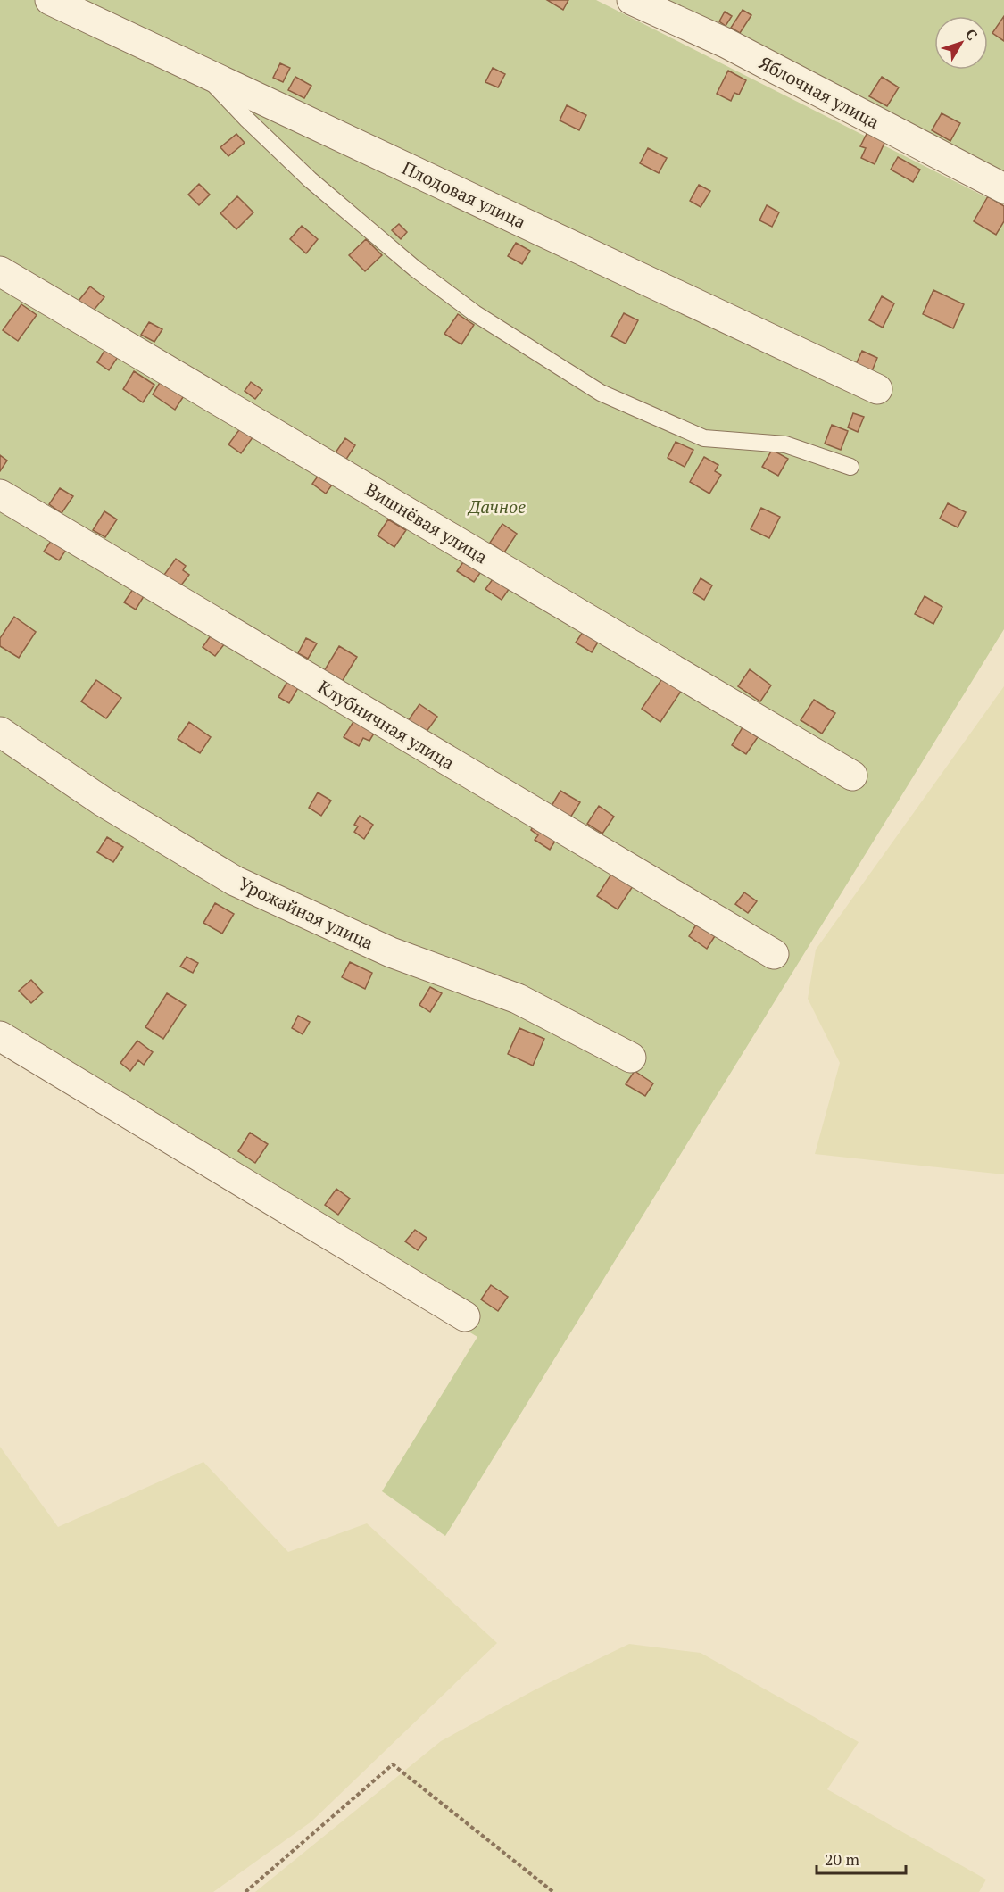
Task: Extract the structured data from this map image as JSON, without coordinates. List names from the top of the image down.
{
  "streets": {
    "street": [
      "Яблочная улица",
      "Плодовая улица",
      "Вишнёвая улица",
      "Клубничная улица",
      "Урожайная улица"
    ]
  },
  "parks": ["Дачное"],
  "scale_bar": "20 m",
  "north": "top right"
}
